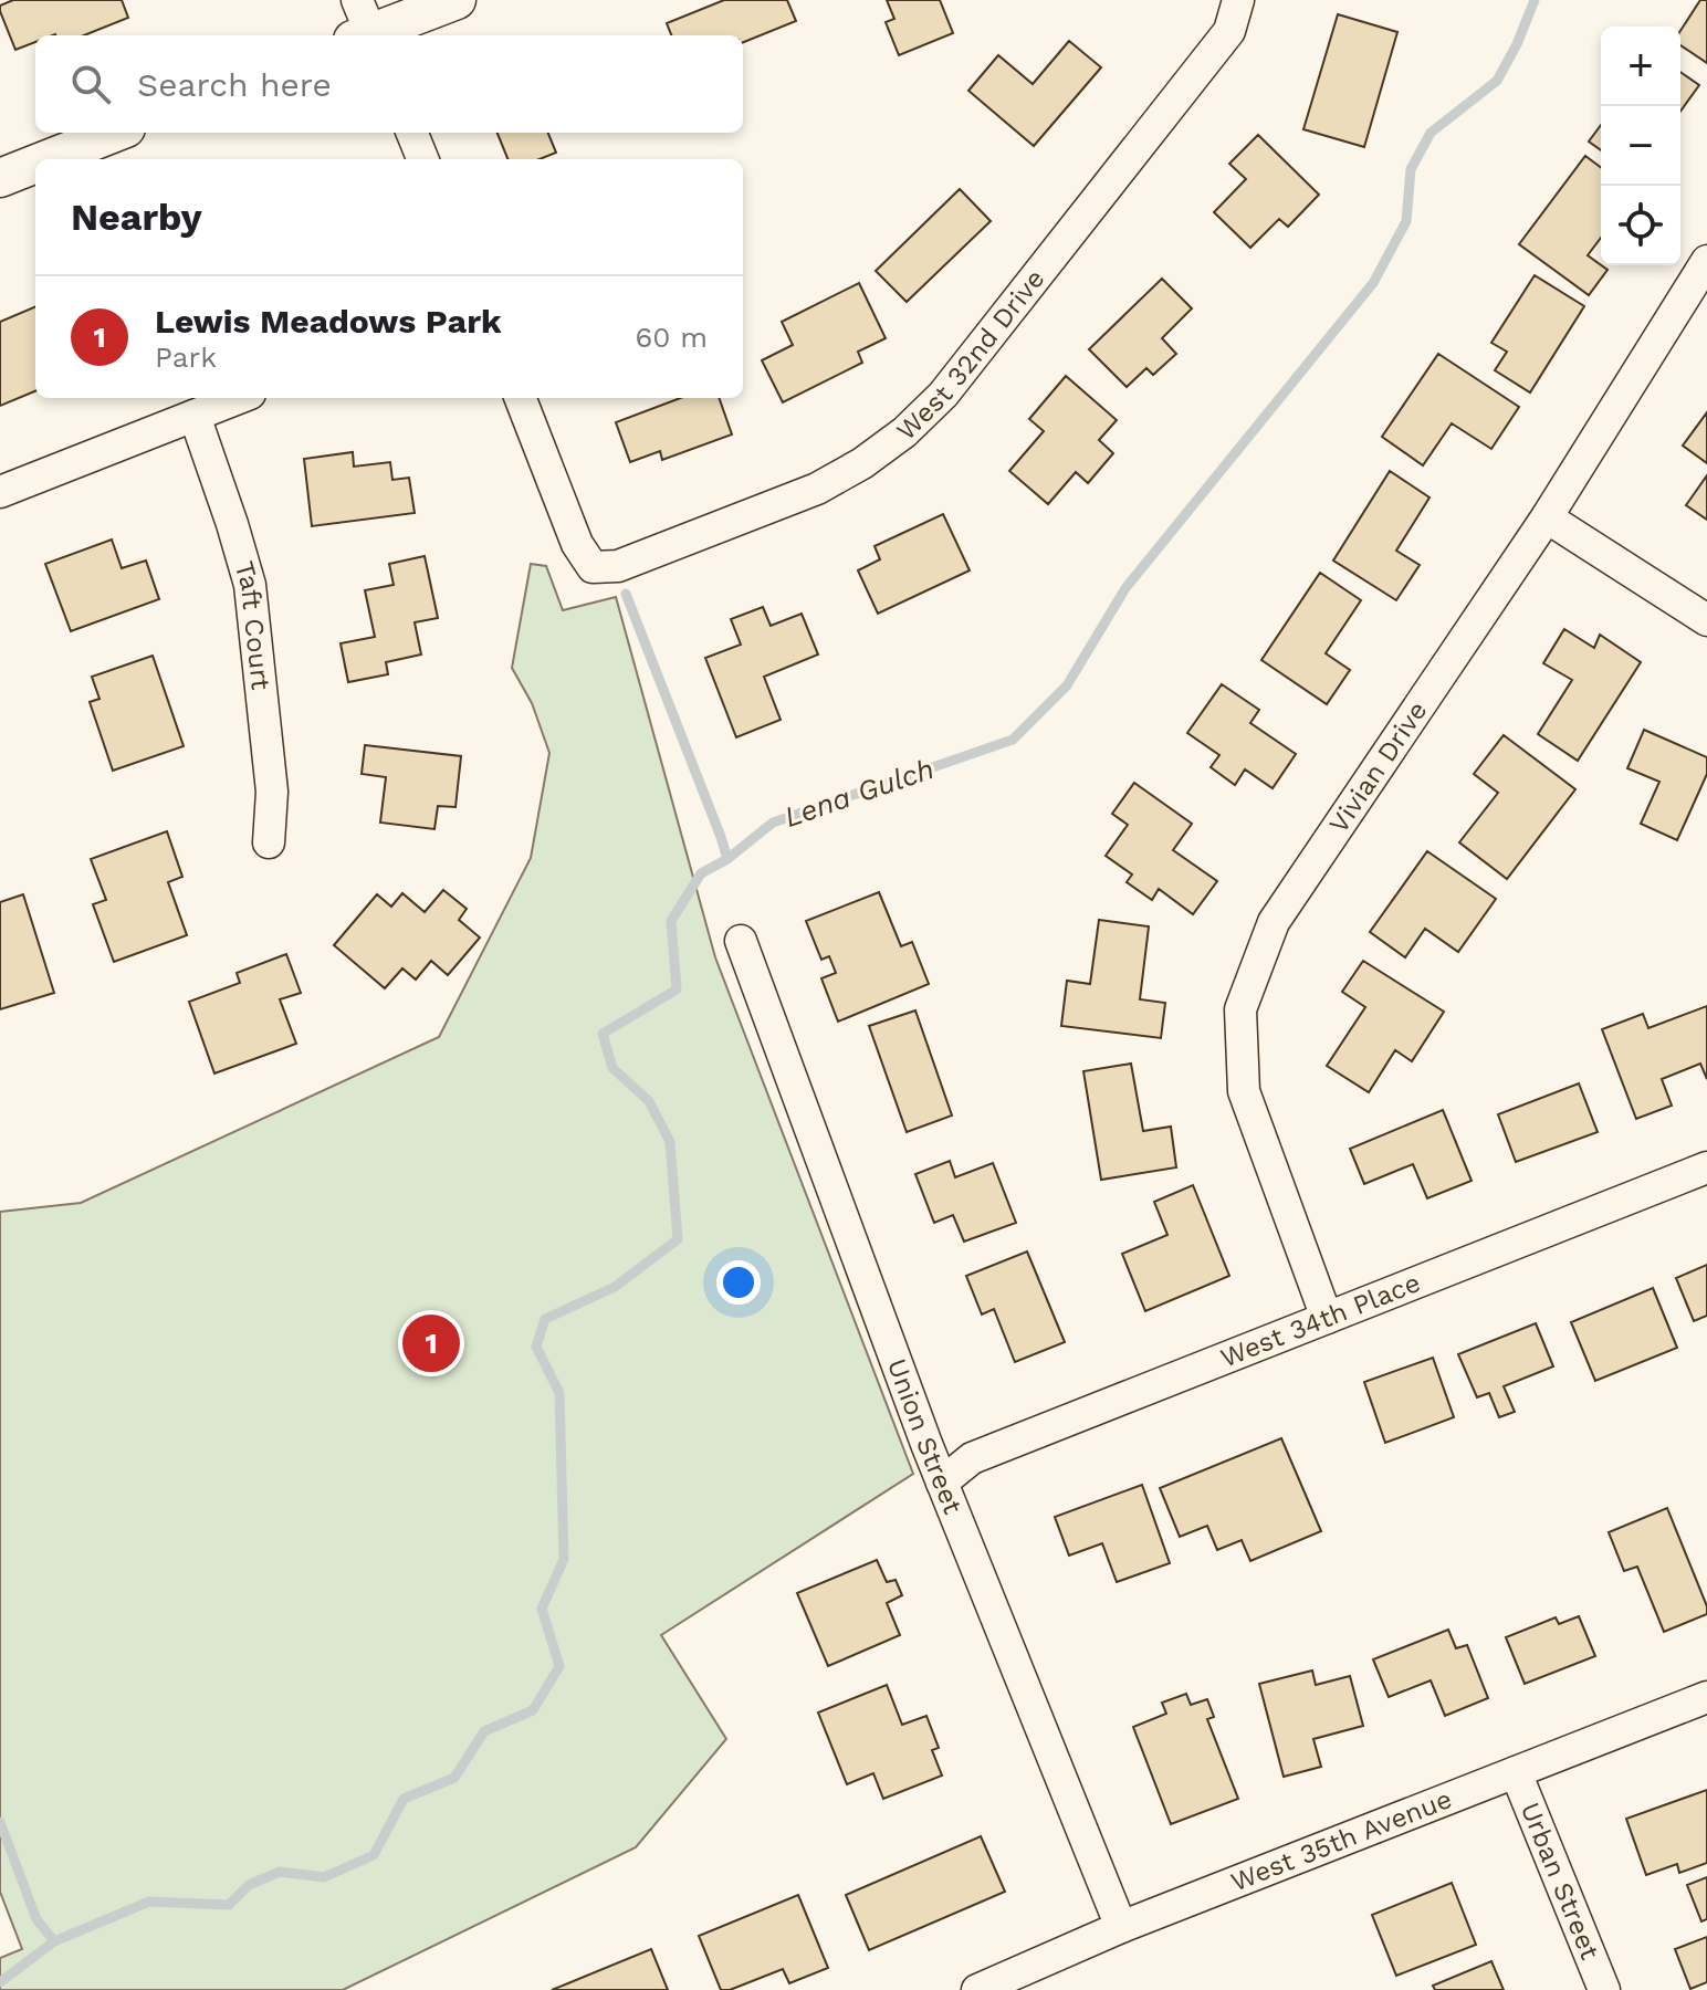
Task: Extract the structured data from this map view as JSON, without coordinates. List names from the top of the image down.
{
  "streets": {
    "street": [
      "West 32nd Drive",
      "Taft Court",
      "Vivian Drive",
      "West 34th Place",
      "Union Street",
      "West 35th Avenue",
      "Urban Street"
    ]
  },
  "crossings": [
    ["Vivian Drive", "West 34th Place"],
    ["West 34th Place", "Union Street"],
    ["Union Street", "West 35th Avenue"],
    ["West 35th Avenue", "Urban Street"]
  ],
  "water": ["Lena Gulch"],
  "page": {
    "map_buttons": ["+", "−"],
    "search": "Search here",
    "heading": "Nearby",
    "list": [
      {
        "mark": "1",
        "name": "Lewis Meadows Park",
        "note": "Park",
        "value": "60 m"
      }
    ],
    "pins": "1"
  }
}
